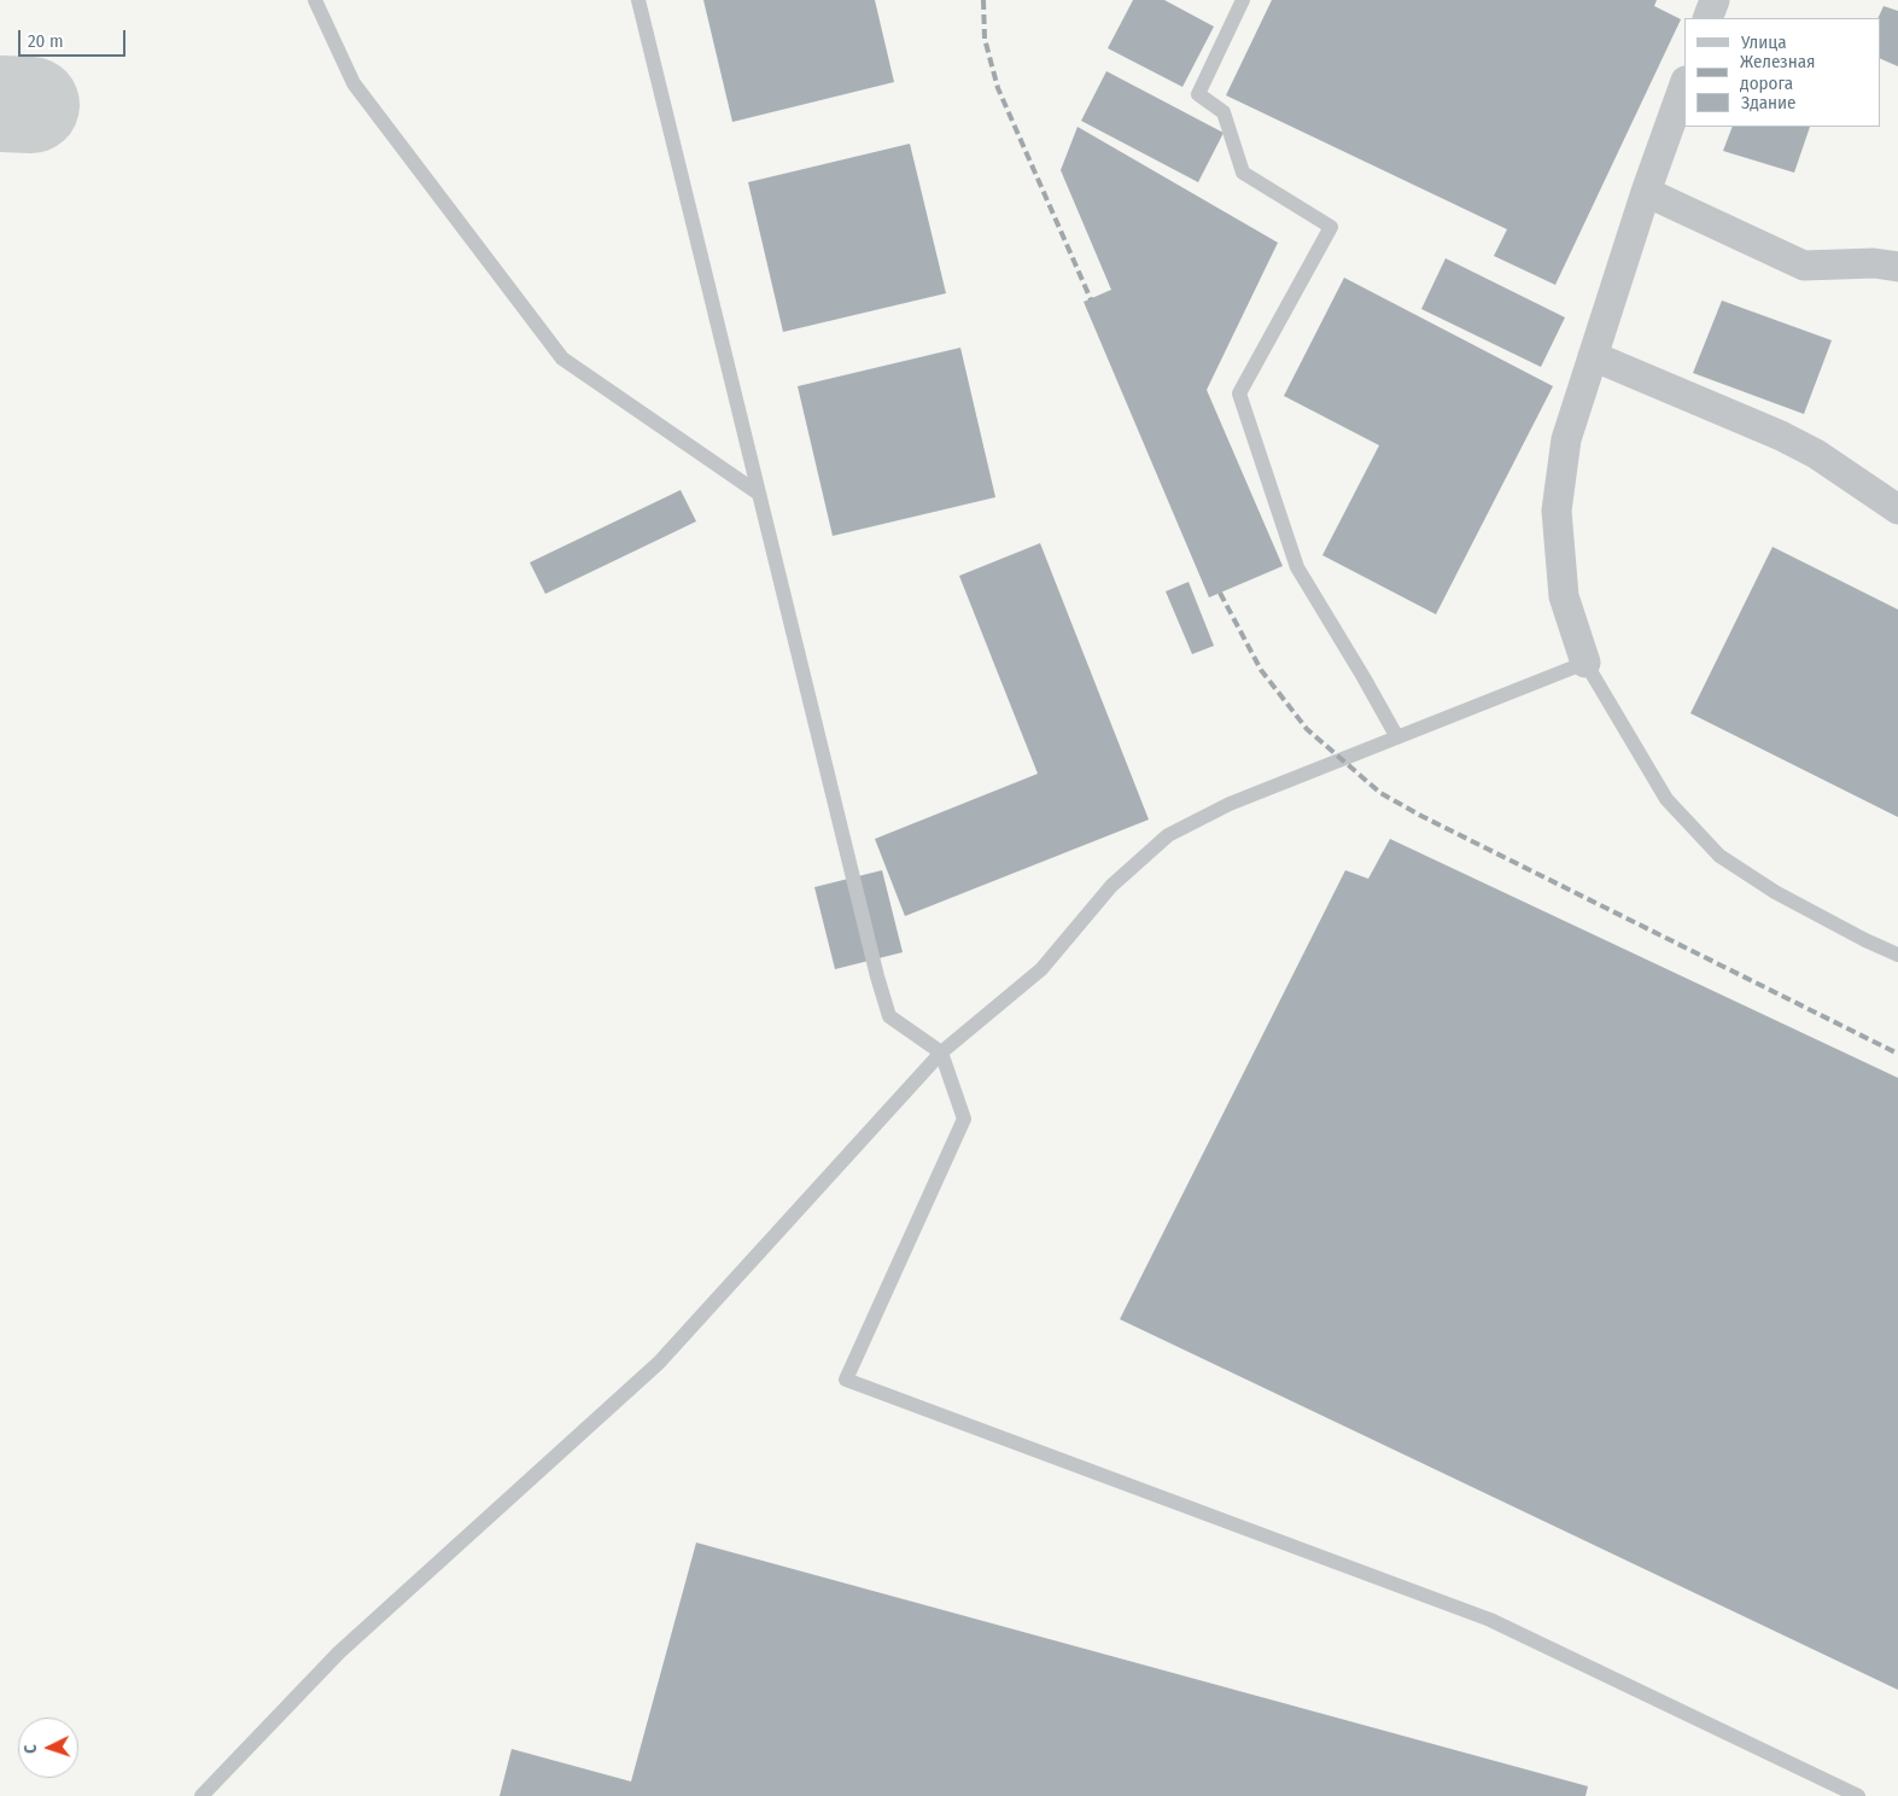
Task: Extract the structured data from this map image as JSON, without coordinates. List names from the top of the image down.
{
  "legend": ["Улица", "Железная дорога", "Здание"],
  "scale_bar": "20 m",
  "north": "left"
}
